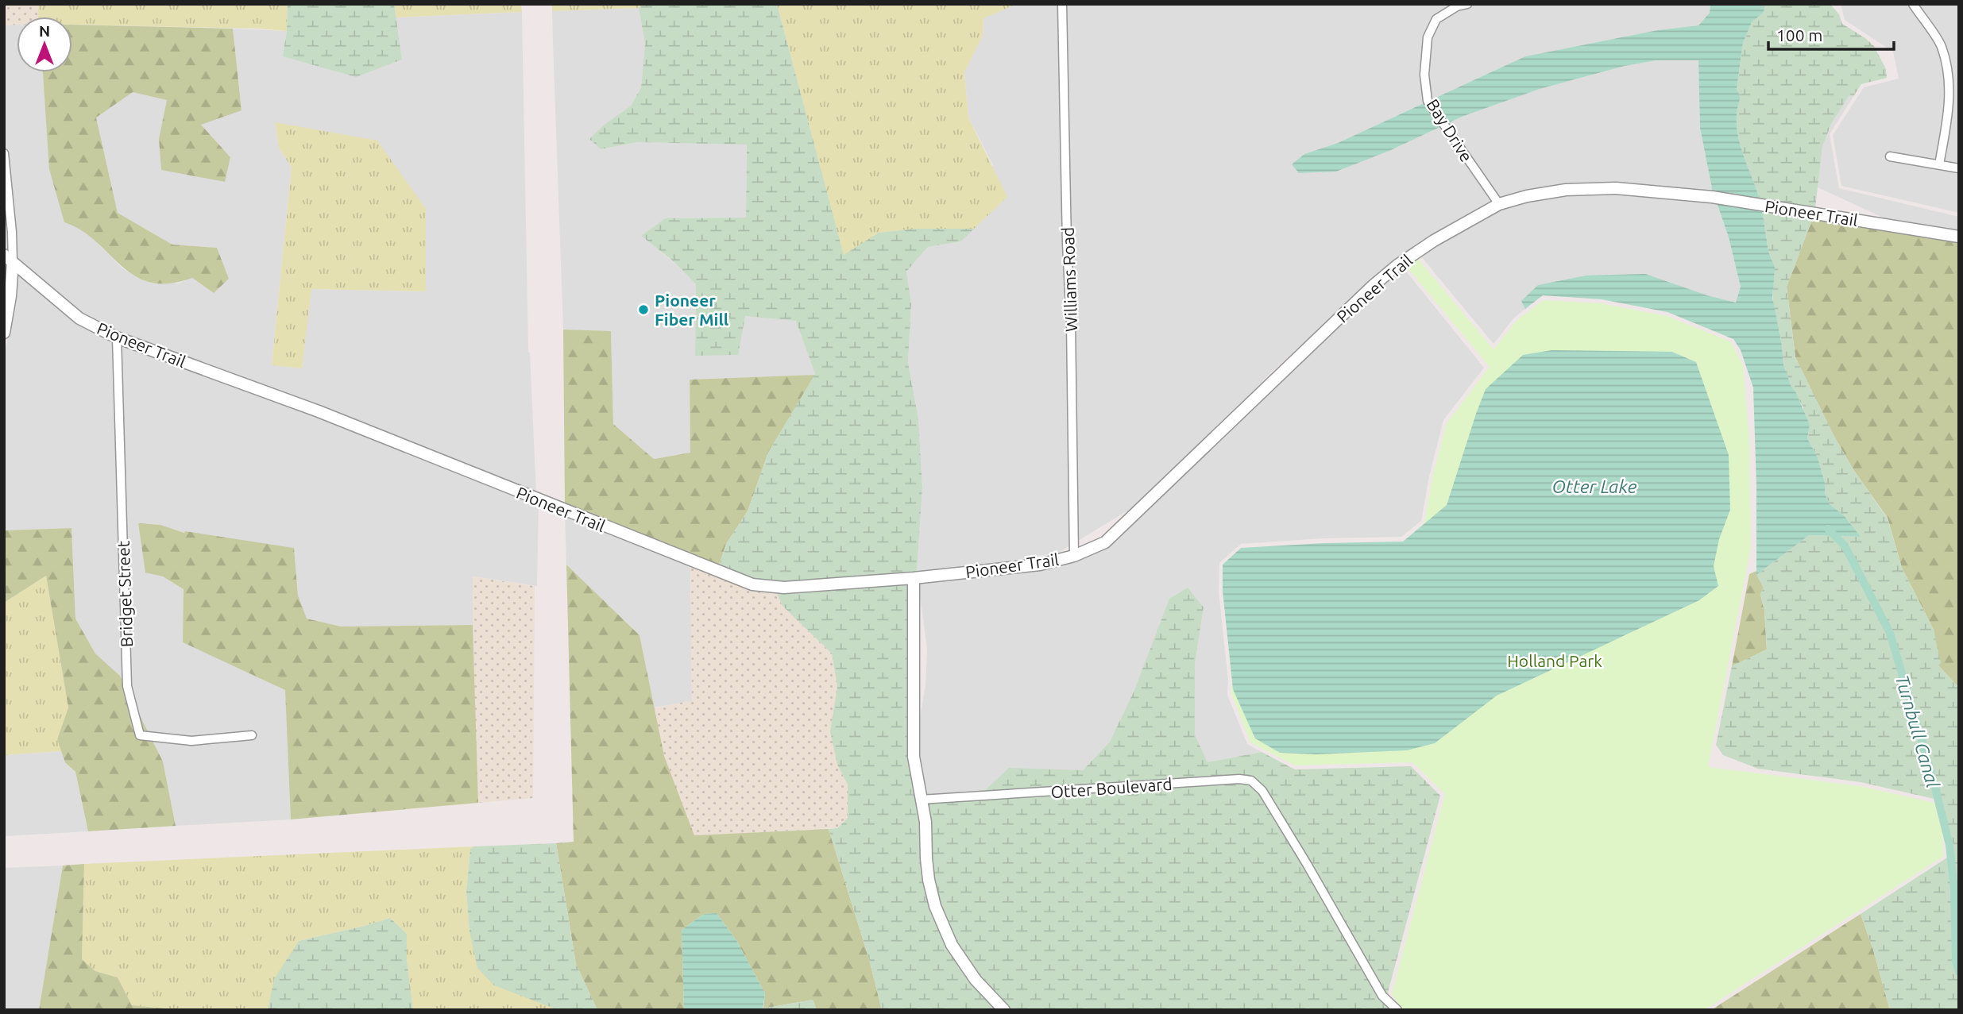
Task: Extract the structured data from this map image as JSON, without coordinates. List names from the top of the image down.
{
  "streets": {
    "street": [
      "Bay Drive",
      "Pioneer Trail",
      "Williams Road",
      "Bridget Street",
      "Otter Boulevard"
    ]
  },
  "crossings": [
    ["Bay Drive", "Pioneer Trail"],
    ["Pioneer Trail", "Williams Road"],
    ["Pioneer Trail", "Bridget Street"]
  ],
  "water": ["Otter Lake", "Turnbull Canal"],
  "parks": ["Holland Park"],
  "places": ["Pioneer Fiber Mill"],
  "scale_bar": "100 m",
  "north": "top"
}
